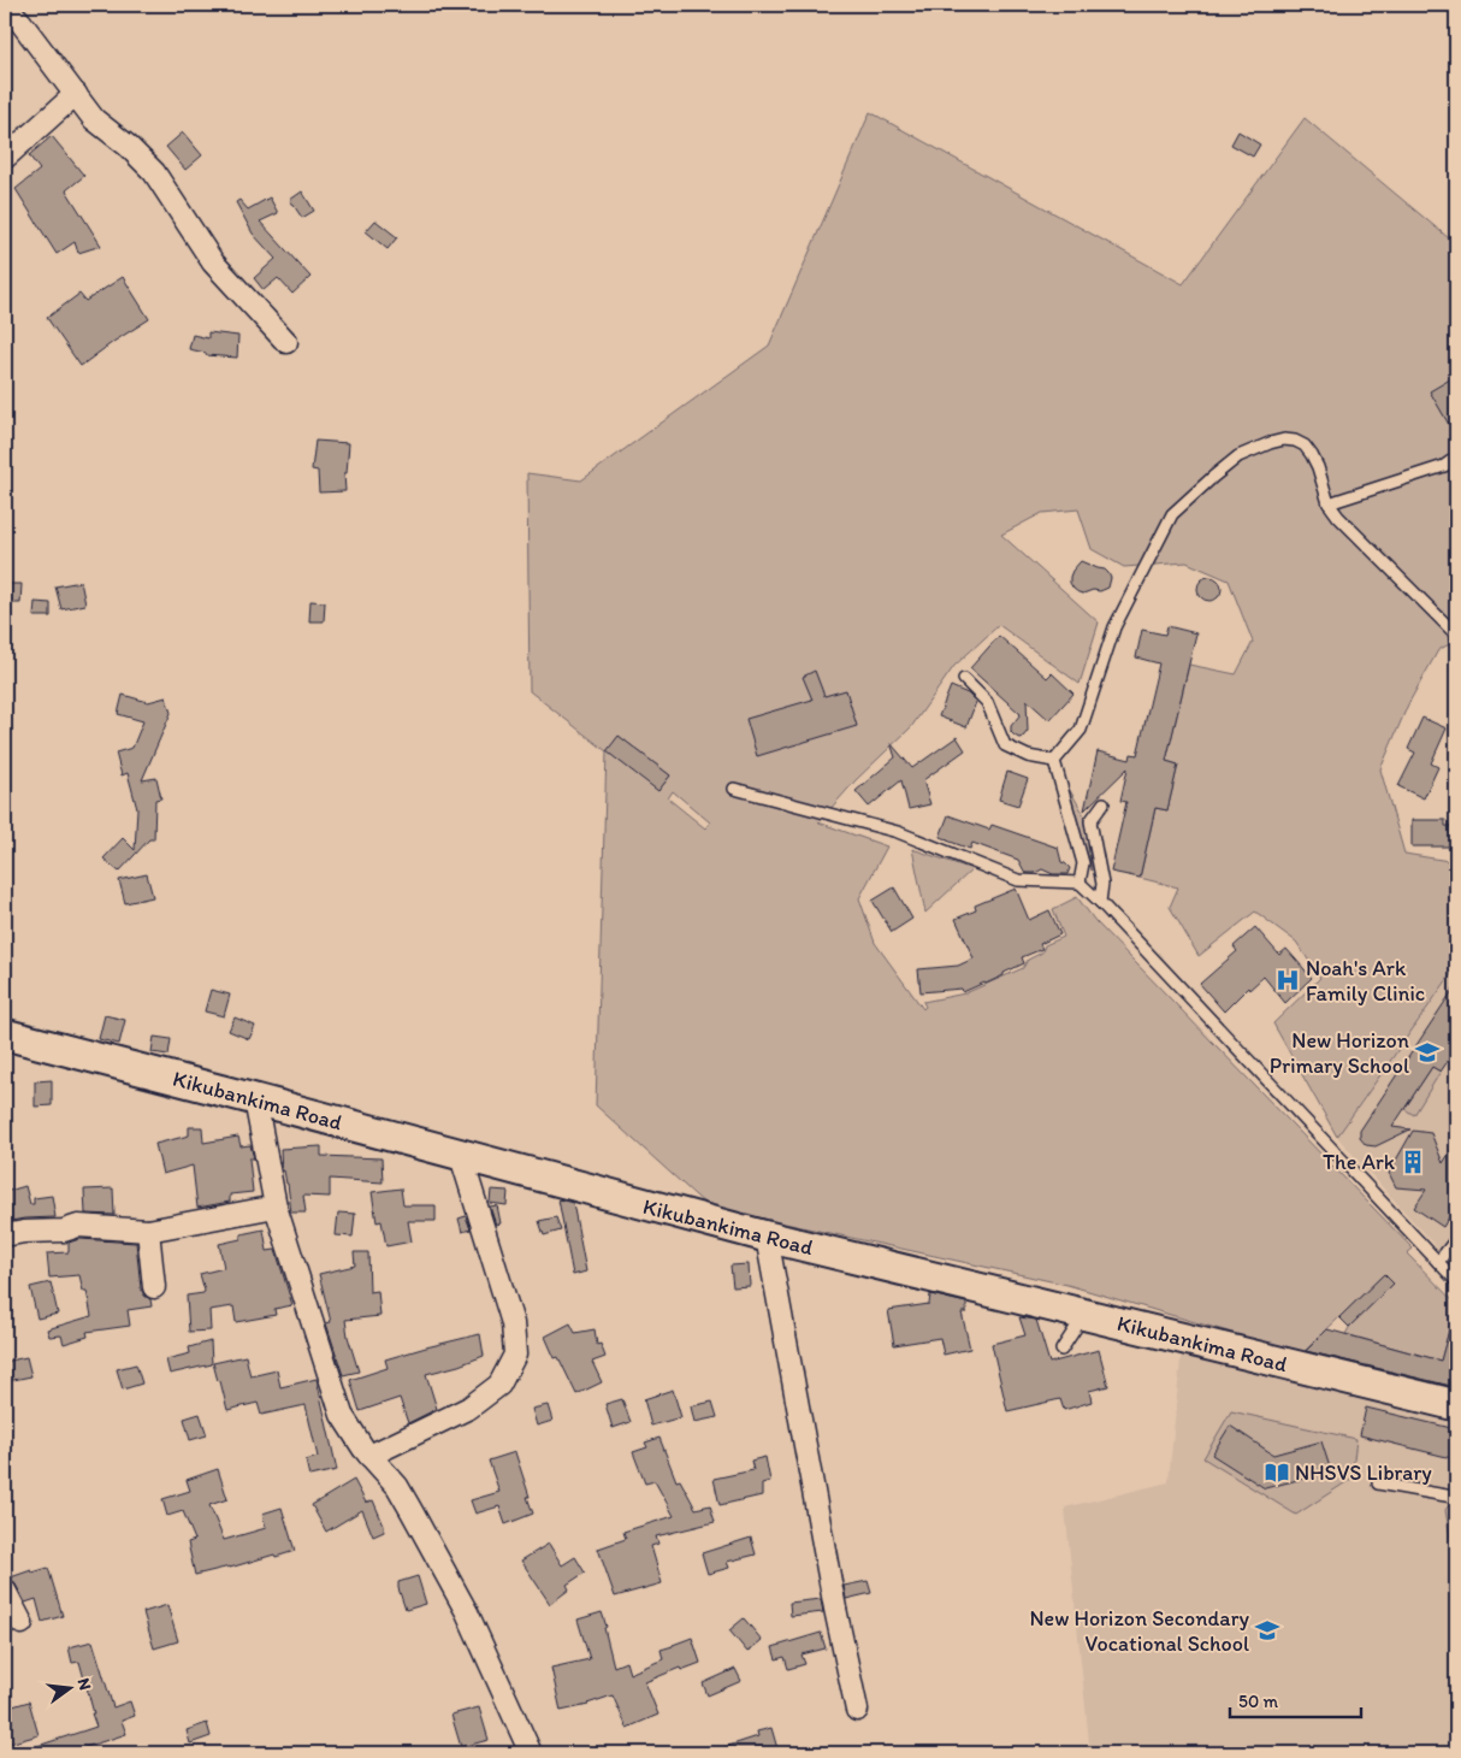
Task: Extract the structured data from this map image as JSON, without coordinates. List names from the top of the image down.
{
  "streets": {
    "street": ["Kikubankima Road"]
  },
  "places": {
    "hospital": ["Noah's Ark Family Clinic"],
    "school or university": ["New Horizon Primary School", "New Horizon Secondary Vocational School"],
    "building": ["The Ark"],
    "library": ["NHSVS Library"]
  },
  "scale_bar": "50 m",
  "north": "right"
}
